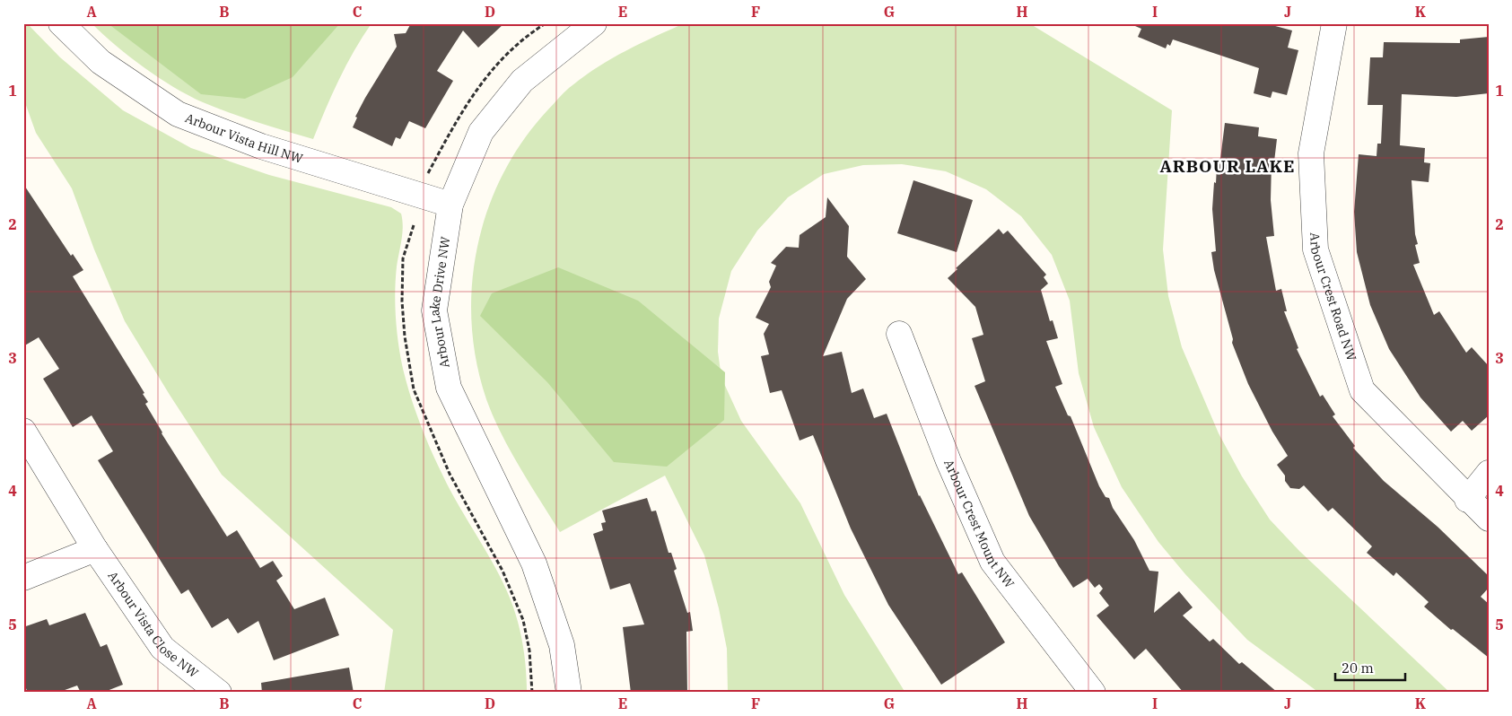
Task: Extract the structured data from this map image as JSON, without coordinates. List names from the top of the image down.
{
  "streets": {
    "street": [
      "Arbour Vista Hill NW",
      "Arbour Crest Road NW",
      "Arbour Lake Drive NW",
      "Arbour Crest Mount NW",
      "Arbour Vista Close NW"
    ]
  },
  "crossings": [
    ["Arbour Vista Hill NW", "Arbour Lake Drive NW"]
  ],
  "districts": ["ARBOUR LAKE"],
  "scale_bar": "20 m",
  "grid": {
    "columns": [
      "A",
      "B",
      "C",
      "D",
      "E",
      "F",
      "G",
      "H",
      "I",
      "J",
      "K"
    ],
    "rows": [
      "1",
      "2",
      "3",
      "4",
      "5"
    ]
  }
}
